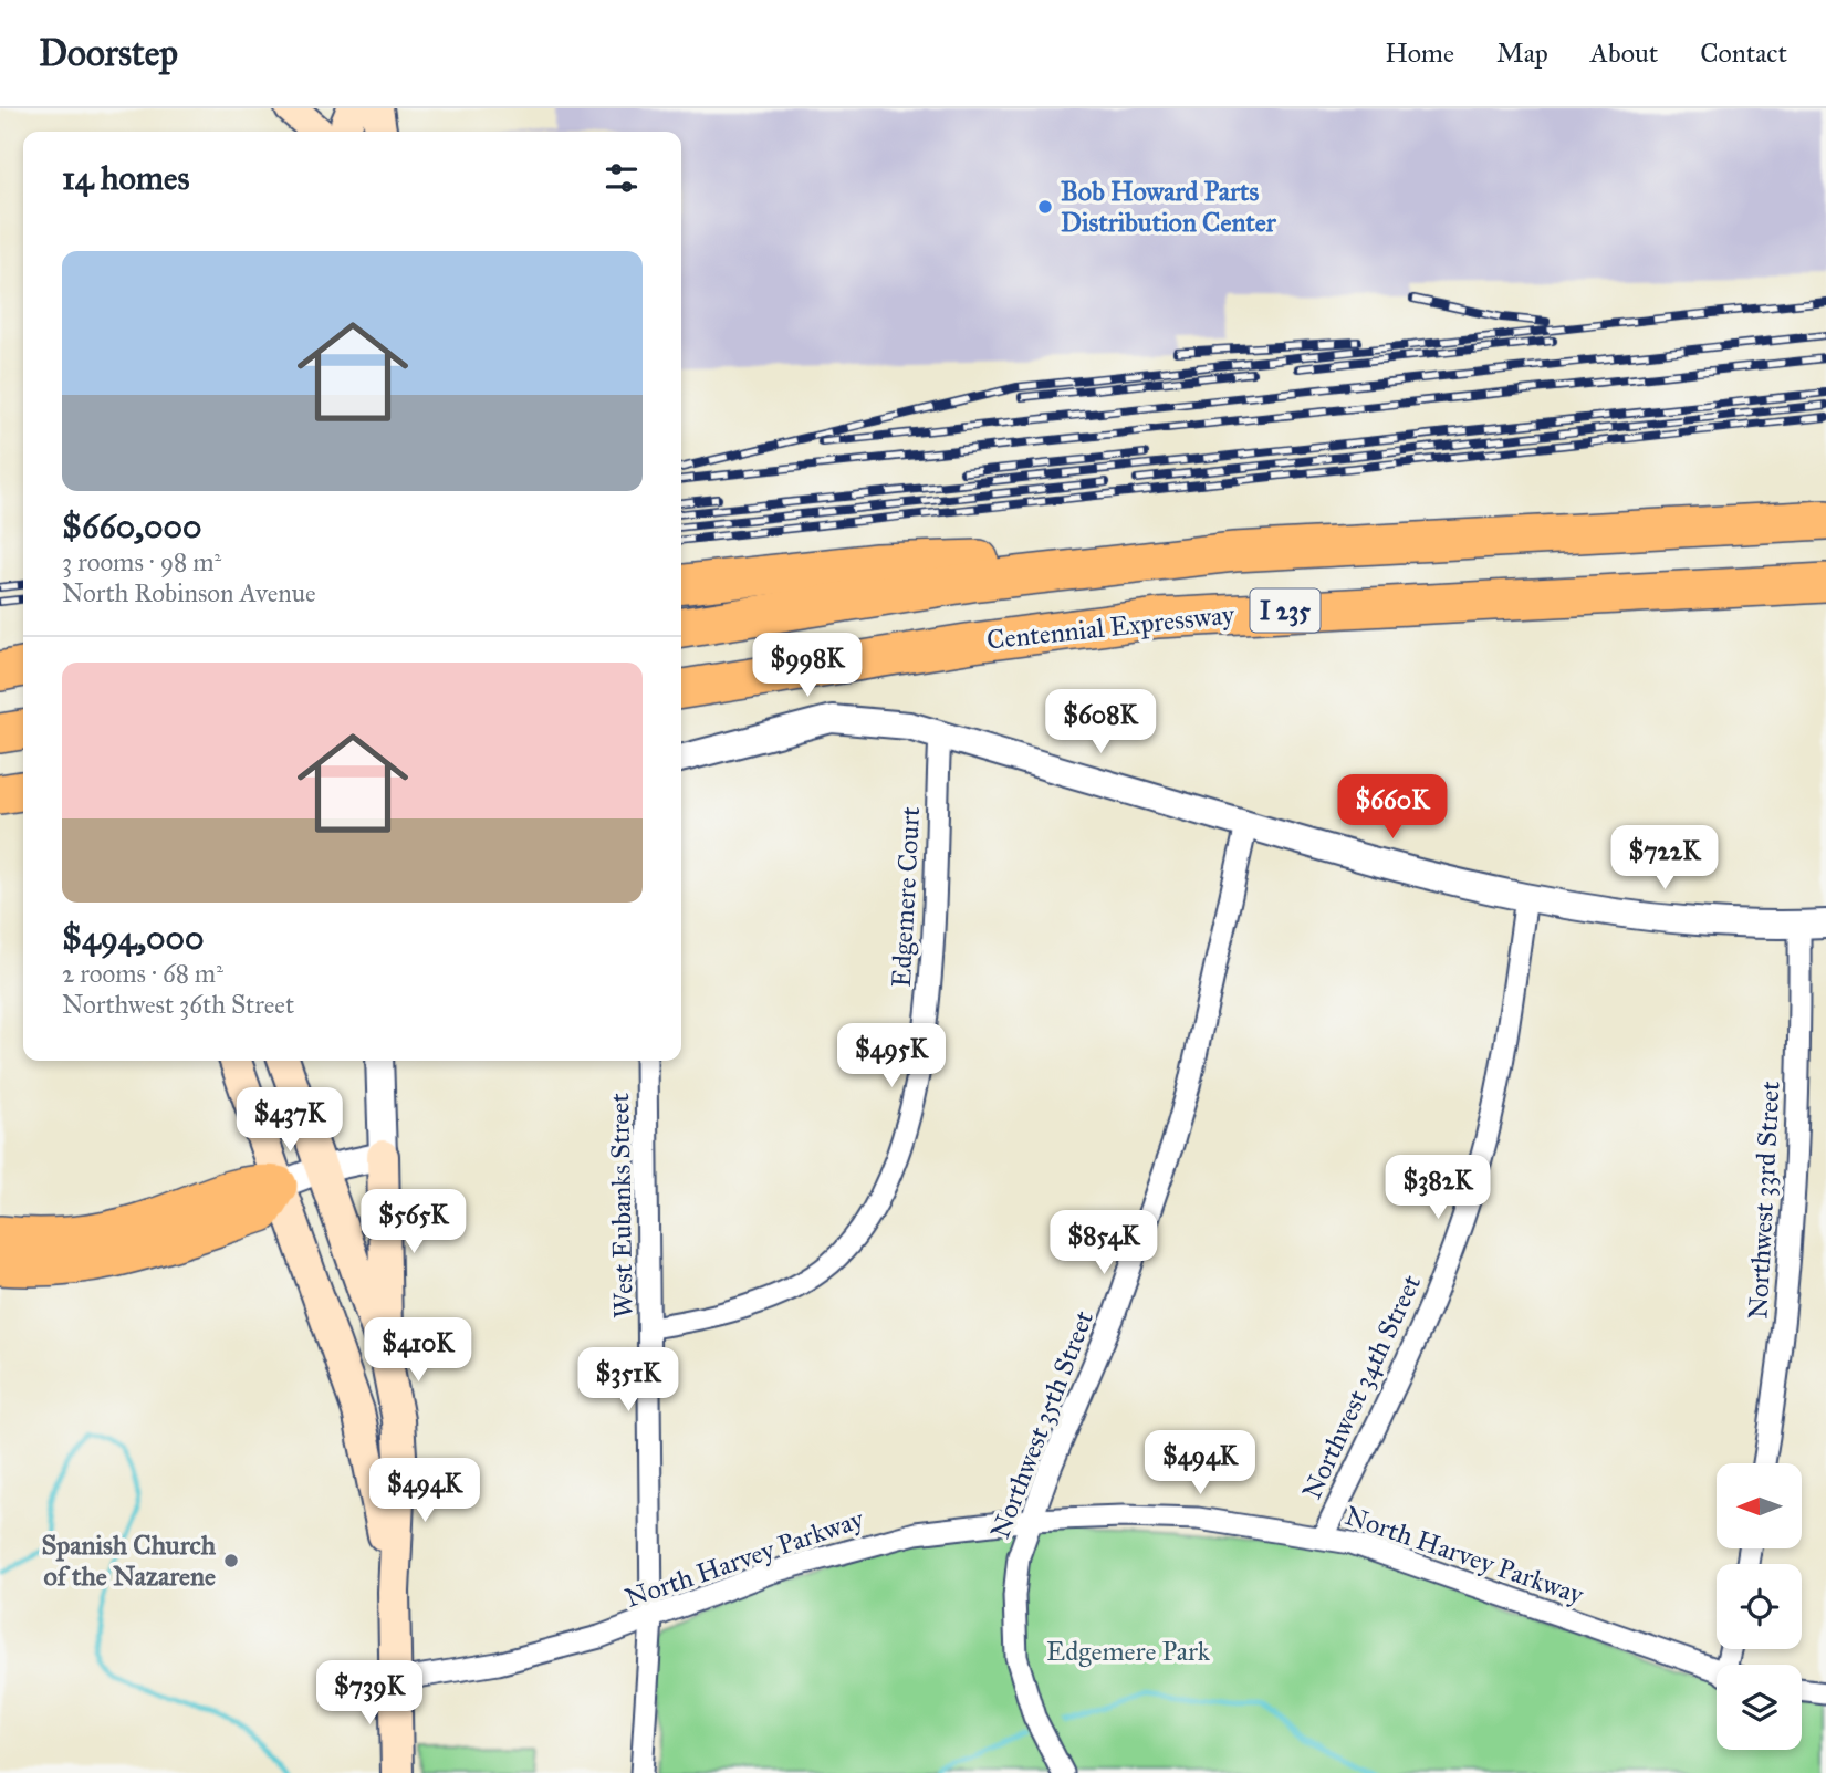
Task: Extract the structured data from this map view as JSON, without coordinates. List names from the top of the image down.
{
  "streets": {
    "highway": ["I 235", "Centennial Expressway"],
    "street": [
      "Edgemere Court",
      "Northwest 33rd Street",
      "West Eubanks Street",
      "Northwest 34th Street",
      "Northwest 35th Street",
      "North Harvey Parkway"
    ]
  },
  "crossings": [
    ["Edgemere Court", "West Eubanks Street"],
    ["West Eubanks Street", "North Harvey Parkway"],
    ["Northwest 34th Street", "North Harvey Parkway"],
    ["Northwest 35th Street", "North Harvey Parkway"]
  ],
  "parks": ["Edgemere Park"],
  "places": ["Bob Howard Parts Distribution Center", "Spanish Church of the Nazarene"],
  "north": "left",
  "page": {
    "header": "Doorstep",
    "nav": [
      "Home",
      "Map",
      "About",
      "Contact"
    ],
    "heading": "14 homes",
    "list": [
      {
        "name": "$660,000",
        "note": "3 rooms · 98 m² · North Robinson Avenue"
      },
      {
        "name": "$494,000",
        "note": "2 rooms · 68 m² · Northwest 36th Street"
      }
    ],
    "price": [
      "$998K",
      "$608K",
      "$660K",
      "$722K",
      "$495K",
      "$437K",
      "$382K",
      "$565K",
      "$854K",
      "$410K",
      "$351K",
      "$494K",
      "$494K",
      "$739K"
    ]
  }
}
